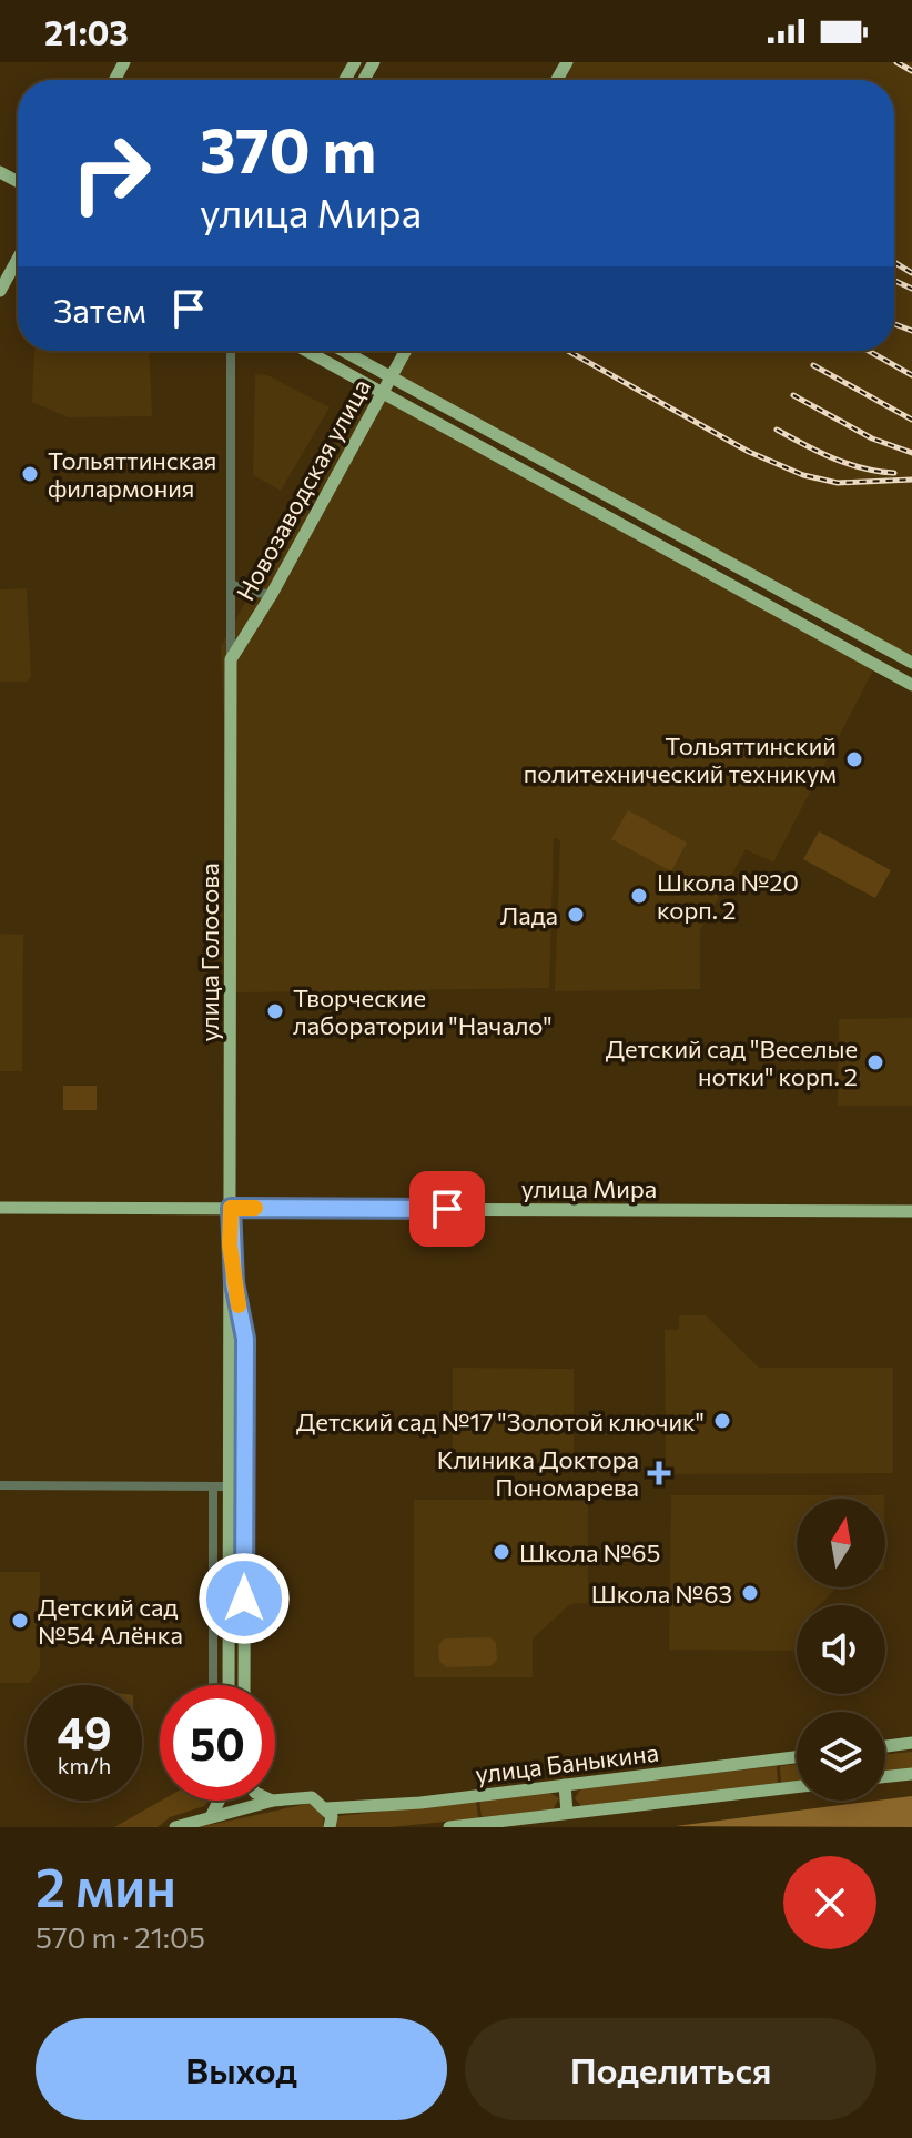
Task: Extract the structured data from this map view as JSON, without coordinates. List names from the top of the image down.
{
  "streets": {
    "main road": [
      "Новозаводская улица",
      "улица Голосова",
      "улица Мира",
      "улица Баныкина"
    ]
  },
  "crossings": [
    ["Новозаводская улица", "улица Голосова"],
    ["улица Голосова", "улица Мира"]
  ],
  "places": {
    "other": [
      "Тольяттинская филармония",
      "Тольяттинский политехнический техникум",
      "Школа №20 корп. 2",
      "Лада",
      "Творческие лаборатории \"Начало\"",
      "Детский сад \"Веселые нотки\" корп. 2",
      "Детский сад №17 \"Золотой ключик\"",
      "Школа №65",
      "Школа №63",
      "Детский сад №54 Алёнка"
    ],
    "health": ["Клиника Доктора Пономарева"]
  },
  "north": "top",
  "page": {
    "status": "21:03",
    "turn": ["370 m", "улица Мира"],
    "then": "Затем",
    "speed": "49 km/h",
    "limit": "50",
    "heading": ["2 мин", "570 m · 21:05"],
    "buttons": ["Выход", "Поделиться"]
  }
}
